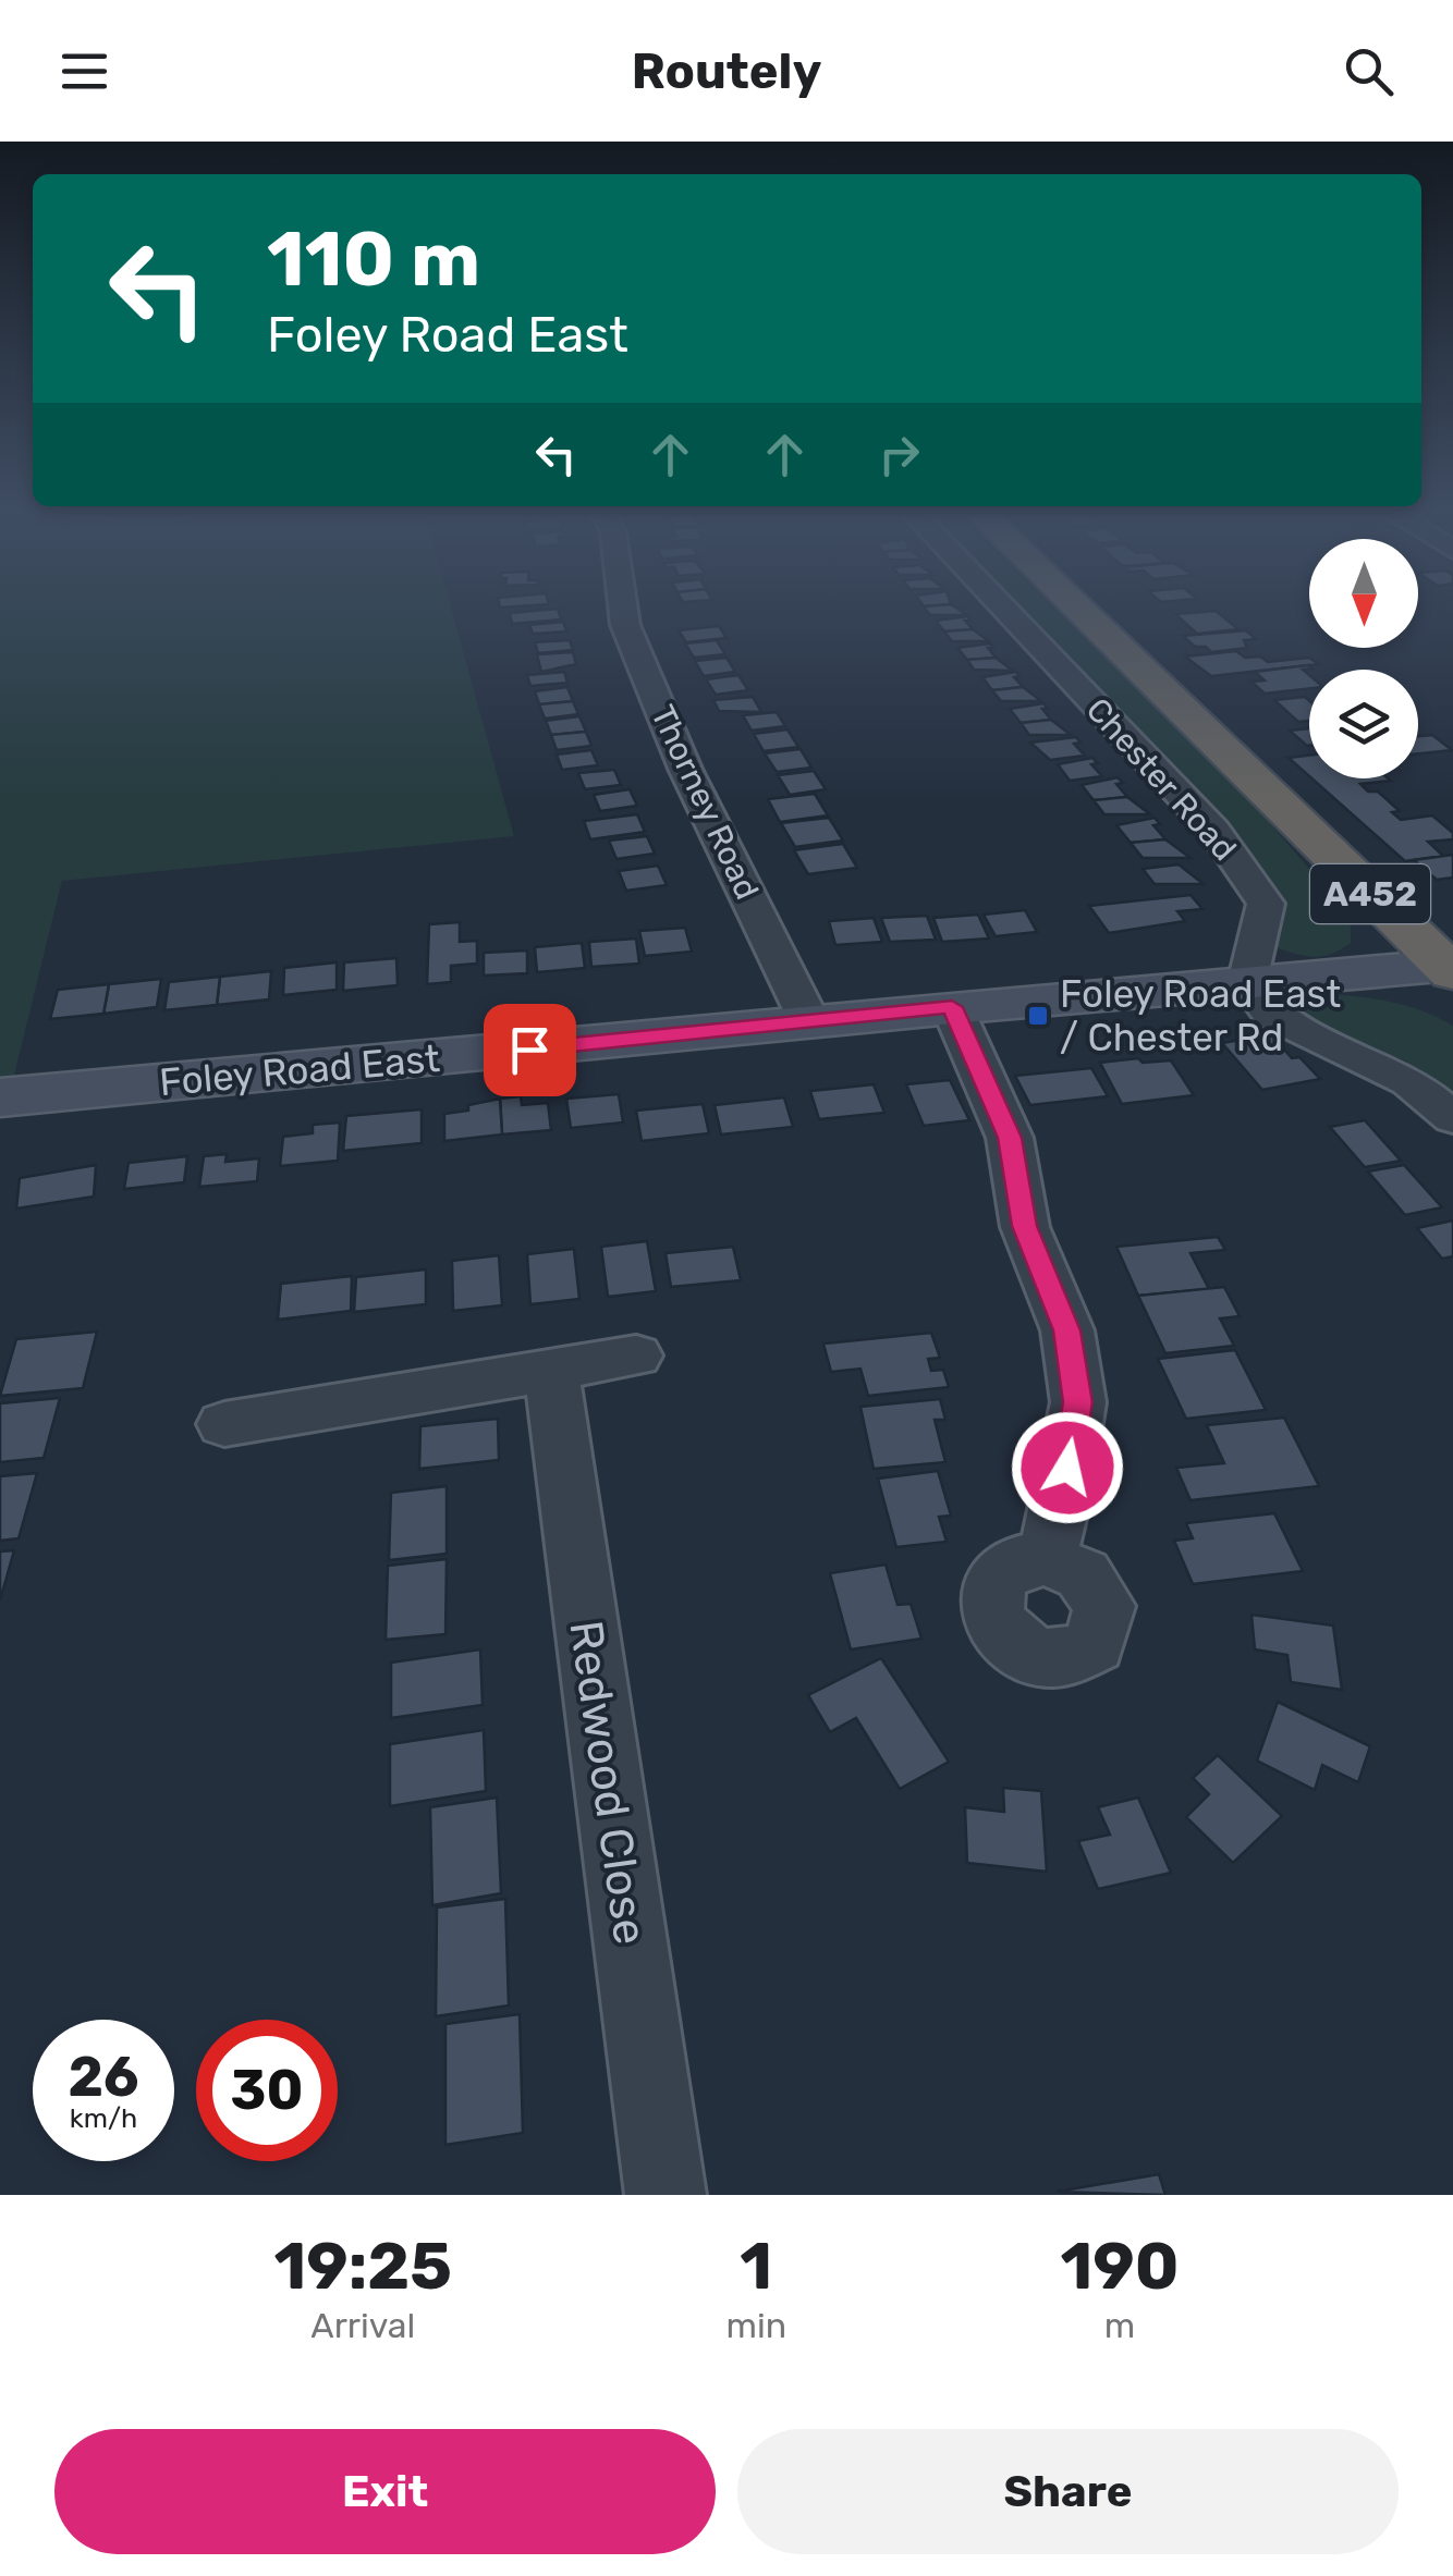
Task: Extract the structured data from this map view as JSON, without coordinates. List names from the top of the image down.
{
  "streets": {
    "highway": ["Chester Road", "A452"],
    "main road": ["Foley Road East"],
    "street": ["Thorney Road", "Redwood Close"]
  },
  "crossings": [
    ["Chester Road", "Foley Road East"],
    ["Thorney Road", "Foley Road East"]
  ],
  "places": {
    "transit": ["Foley Road East / Chester Rd"]
  },
  "north": "bottom",
  "page": {
    "header": "Routely",
    "turn": ["110 m", "Foley Road East"],
    "speed": "26 km/h",
    "limit": "30",
    "eta": [
      "19:25",
      "Arrival",
      "1",
      "min",
      "190",
      "m"
    ],
    "buttons": ["Exit", "Share"]
  }
}
